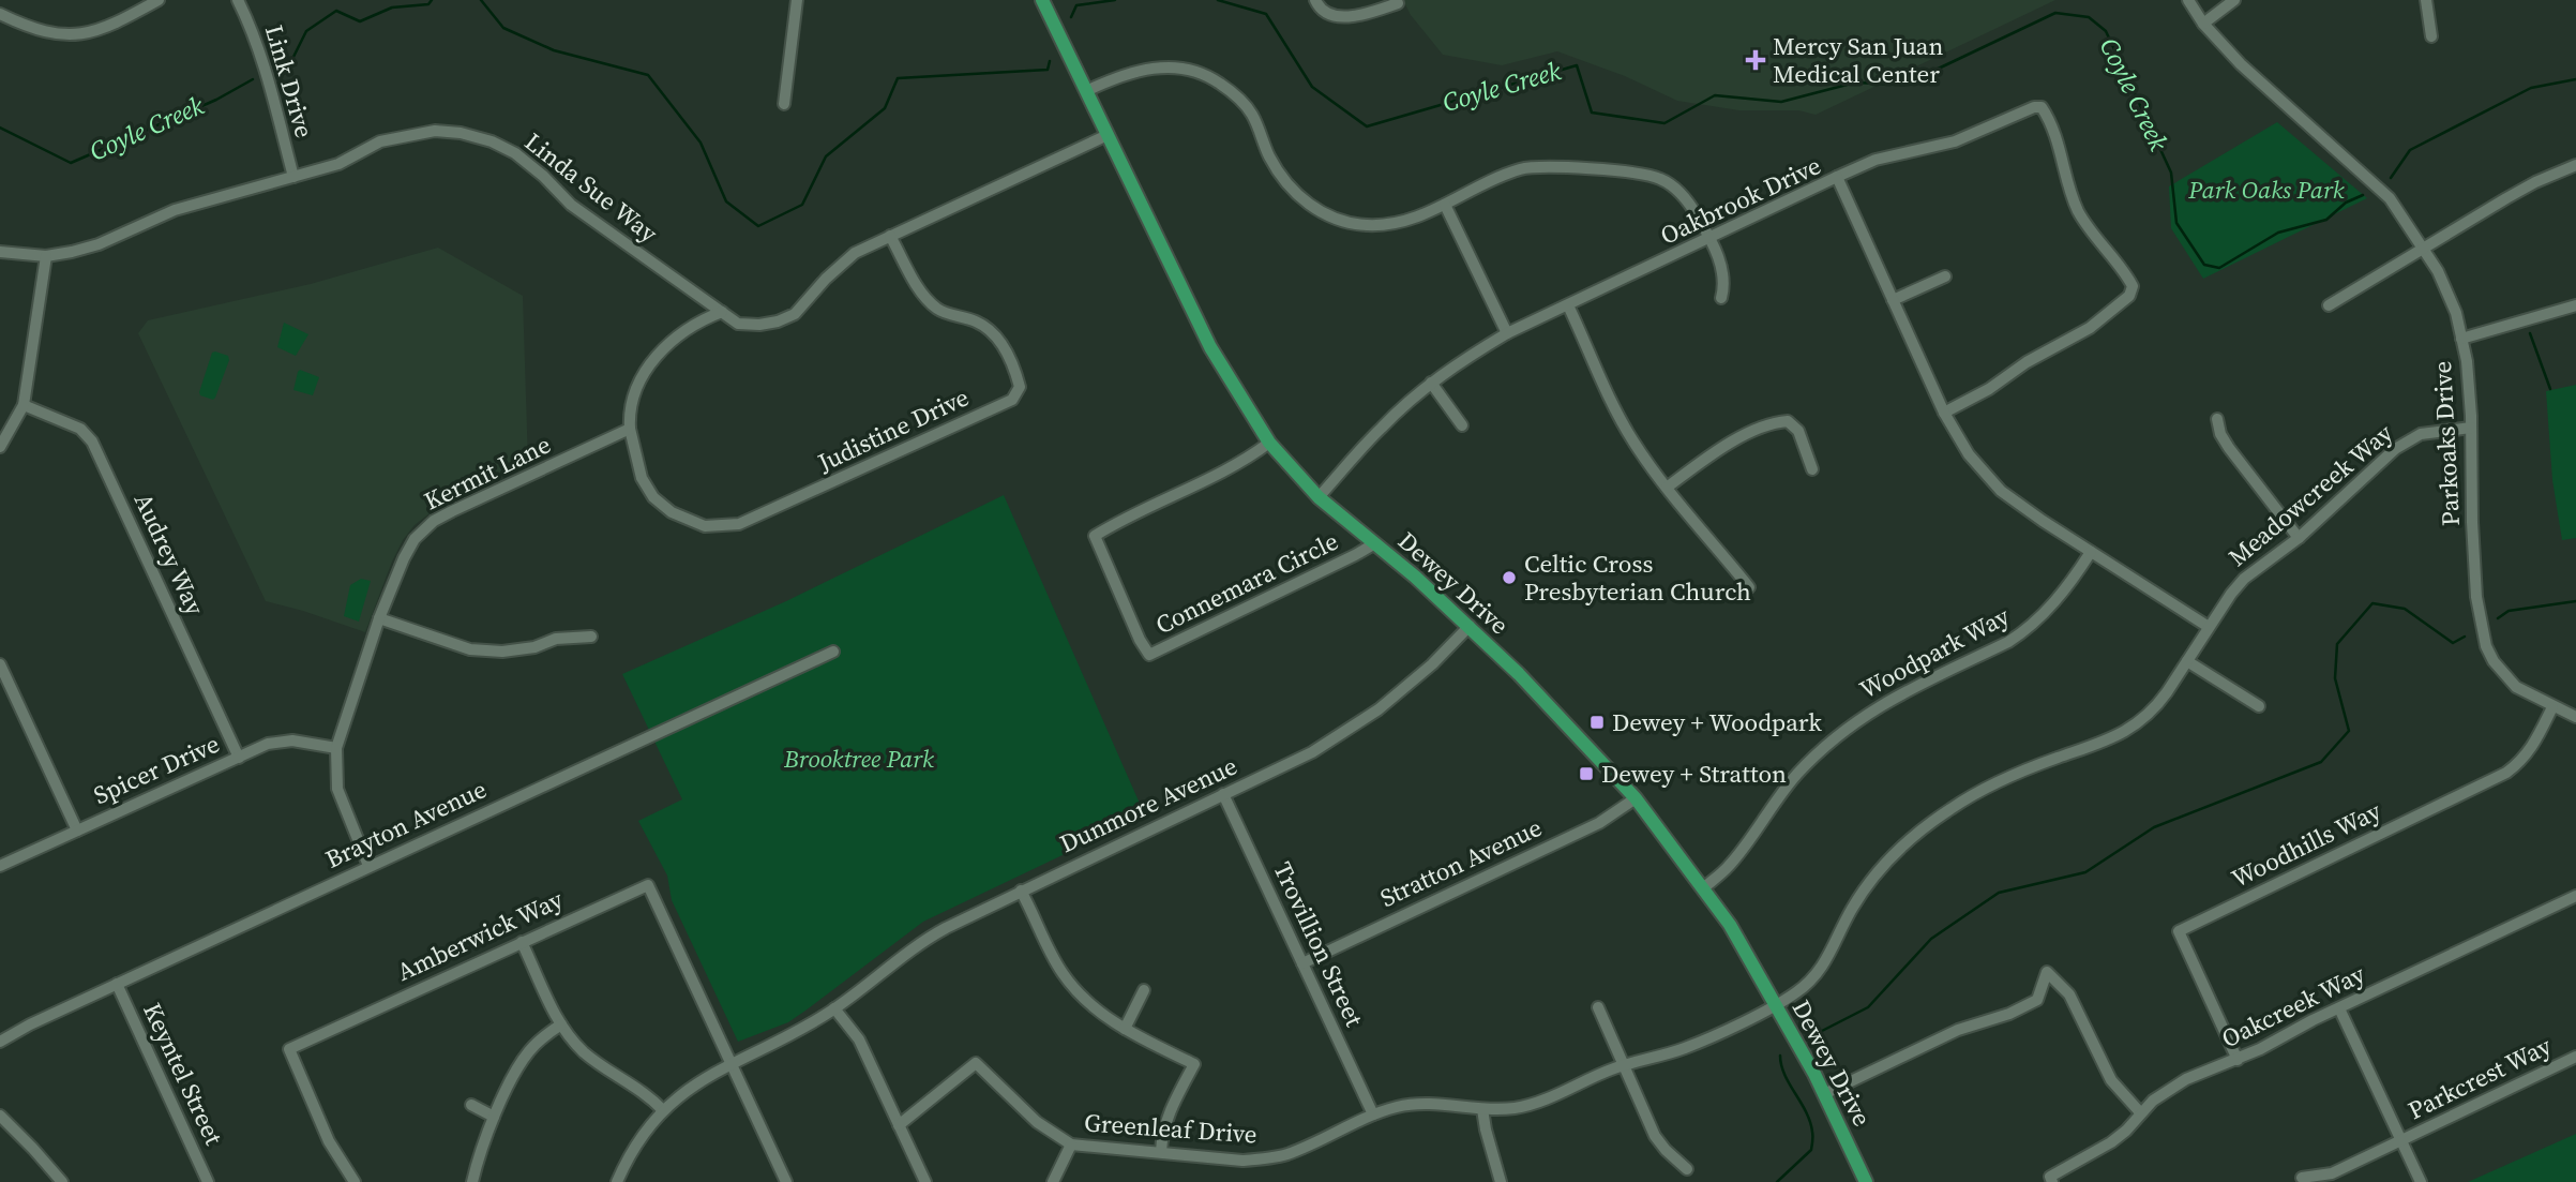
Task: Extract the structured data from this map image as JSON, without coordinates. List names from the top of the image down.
{
  "streets": {
    "main road": ["Dewey Drive"],
    "street": [
      "Link Drive",
      "Linda Sue Way",
      "Oakbrook Drive",
      "Judistine Drive",
      "Parkoaks Drive",
      "Kermit Lane",
      "Meadowcreek Way",
      "Audrey Way",
      "Connemara Circle",
      "Woodpark Way",
      "Spicer Drive",
      "Dunmore Avenue",
      "Brayton Avenue",
      "Woodhills Way",
      "Stratton Avenue",
      "Amberwick Way",
      "Trovillion Street",
      "Oakcreek Way",
      "Keyntel Street",
      "Parkcrest Way",
      "Greenleaf Drive"
    ]
  },
  "crossings": [
    ["Link Drive", "Linda Sue Way"],
    ["Linda Sue Way", "Judistine Drive"],
    ["Linda Sue Way", "Dewey Drive"],
    ["Oakbrook Drive", "Meadowcreek Way"],
    ["Oakbrook Drive", "Dewey Drive"],
    ["Oakbrook Drive", "Woodpark Way"],
    ["Judistine Drive", "Kermit Lane"],
    ["Parkoaks Drive", "Meadowcreek Way"],
    ["Parkoaks Drive", "Woodhills Way"],
    ["Kermit Lane", "Spicer Drive"],
    ["Kermit Lane", "Brayton Avenue"],
    ["Meadowcreek Way", "Dewey Drive"],
    ["Meadowcreek Way", "Greenleaf Drive"],
    ["Audrey Way", "Spicer Drive"],
    ["Connemara Circle", "Dewey Drive"],
    ["Dewey Drive", "Woodpark Way"],
    ["Dewey Drive", "Dunmore Avenue"],
    ["Dewey Drive", "Stratton Avenue"],
    ["Dewey Drive", "Greenleaf Drive"],
    ["Dunmore Avenue", "Amberwick Way"],
    ["Dunmore Avenue", "Trovillion Street"],
    ["Brayton Avenue", "Keyntel Street"],
    ["Woodhills Way", "Oakcreek Way"],
    ["Stratton Avenue", "Trovillion Street"],
    ["Trovillion Street", "Greenleaf Drive"]
  ],
  "water": ["Coyle Creek"],
  "parks": ["Park Oaks Park", "Brooktree Park"],
  "places": {
    "health": ["Mercy San Juan Medical Center"],
    "other": ["Celtic Cross Presbyterian Church"],
    "transit": ["Dewey + Woodpark", "Dewey + Stratton"]
  }
}
